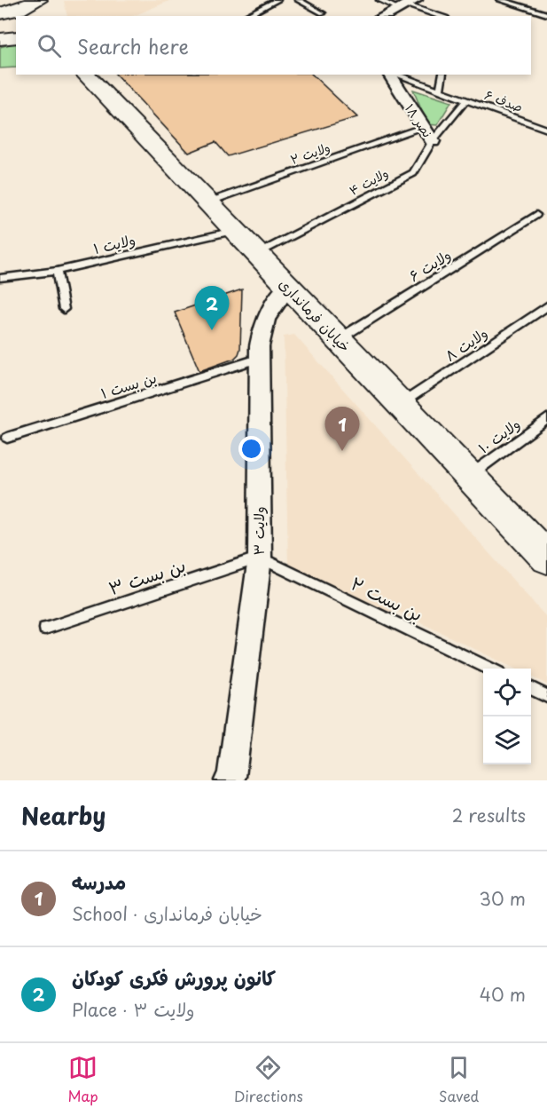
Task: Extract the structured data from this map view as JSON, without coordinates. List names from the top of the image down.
{
  "streets": {
    "main road": ["خیابان فرمانداری"],
    "street": ["نصر ۱۸", "ولایت ۳"],
    "lane": [
      "صدف ۶",
      "ولایت ۲",
      "ولایت ۴",
      "ولایت ۱",
      "ولایت ۶",
      "ولایت ۸",
      "بن بست ۱",
      "ولایت ۱۰",
      "بن بست ۳",
      "بن بست ۲"
    ]
  },
  "crossings": [
    ["صدف ۶", "ولایت ۴"],
    ["نصر ۱۸", "ولایت ۲"],
    ["نصر ۱۸", "ولایت ۴"],
    ["ولایت ۲", "خیابان فرمانداری"],
    ["ولایت ۴", "خیابان فرمانداری"],
    ["ولایت ۱", "خیابان فرمانداری"],
    ["ولایت ۶", "خیابان فرمانداری"],
    ["خیابان فرمانداری", "ولایت ۸"],
    ["خیابان فرمانداری", "ولایت ۱۰"],
    ["خیابان فرمانداری", "ولایت ۳"],
    ["بن بست ۱", "ولایت ۳"],
    ["ولایت ۳", "بن بست ۳"],
    ["ولایت ۳", "بن بست ۲"],
    ["بن بست ۳", "بن بست ۲"]
  ],
  "page": {
    "search": "Search here",
    "pins": ["2", "1"],
    "heading": ["Nearby", "2 results"],
    "list": [
      {
        "mark": "1",
        "name": "مدرسه",
        "note": "School · خیابان فرمانداری",
        "value": "30 m"
      },
      {
        "mark": "2",
        "name": "کانون پرورش فکری کودکان",
        "note": "Place · ولایت ۳",
        "value": "40 m"
      }
    ],
    "nav": ["Map", "Directions", "Saved"]
  }
}
